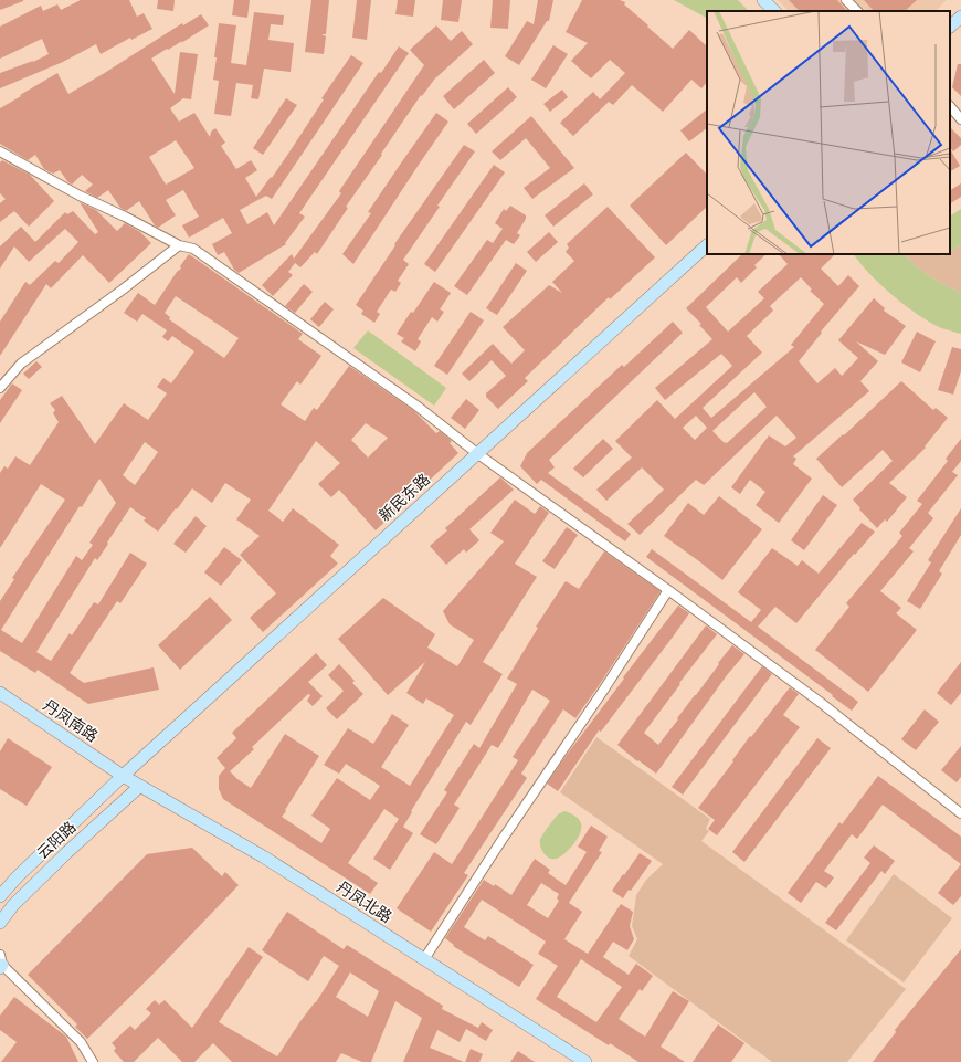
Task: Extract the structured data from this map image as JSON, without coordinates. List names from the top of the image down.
{
  "streets": {
    "street": [
      "新民东路",
      "丹凤南路",
      "云阳路",
      "丹凤北路"
    ]
  },
  "crossings": [
    ["新民东路", "丹凤南路"],
    ["新民东路", "云阳路"],
    ["新民东路", "丹凤北路"],
    ["丹凤南路", "云阳路"],
    ["丹凤南路", "丹凤北路"],
    ["云阳路", "丹凤北路"]
  ]
}
